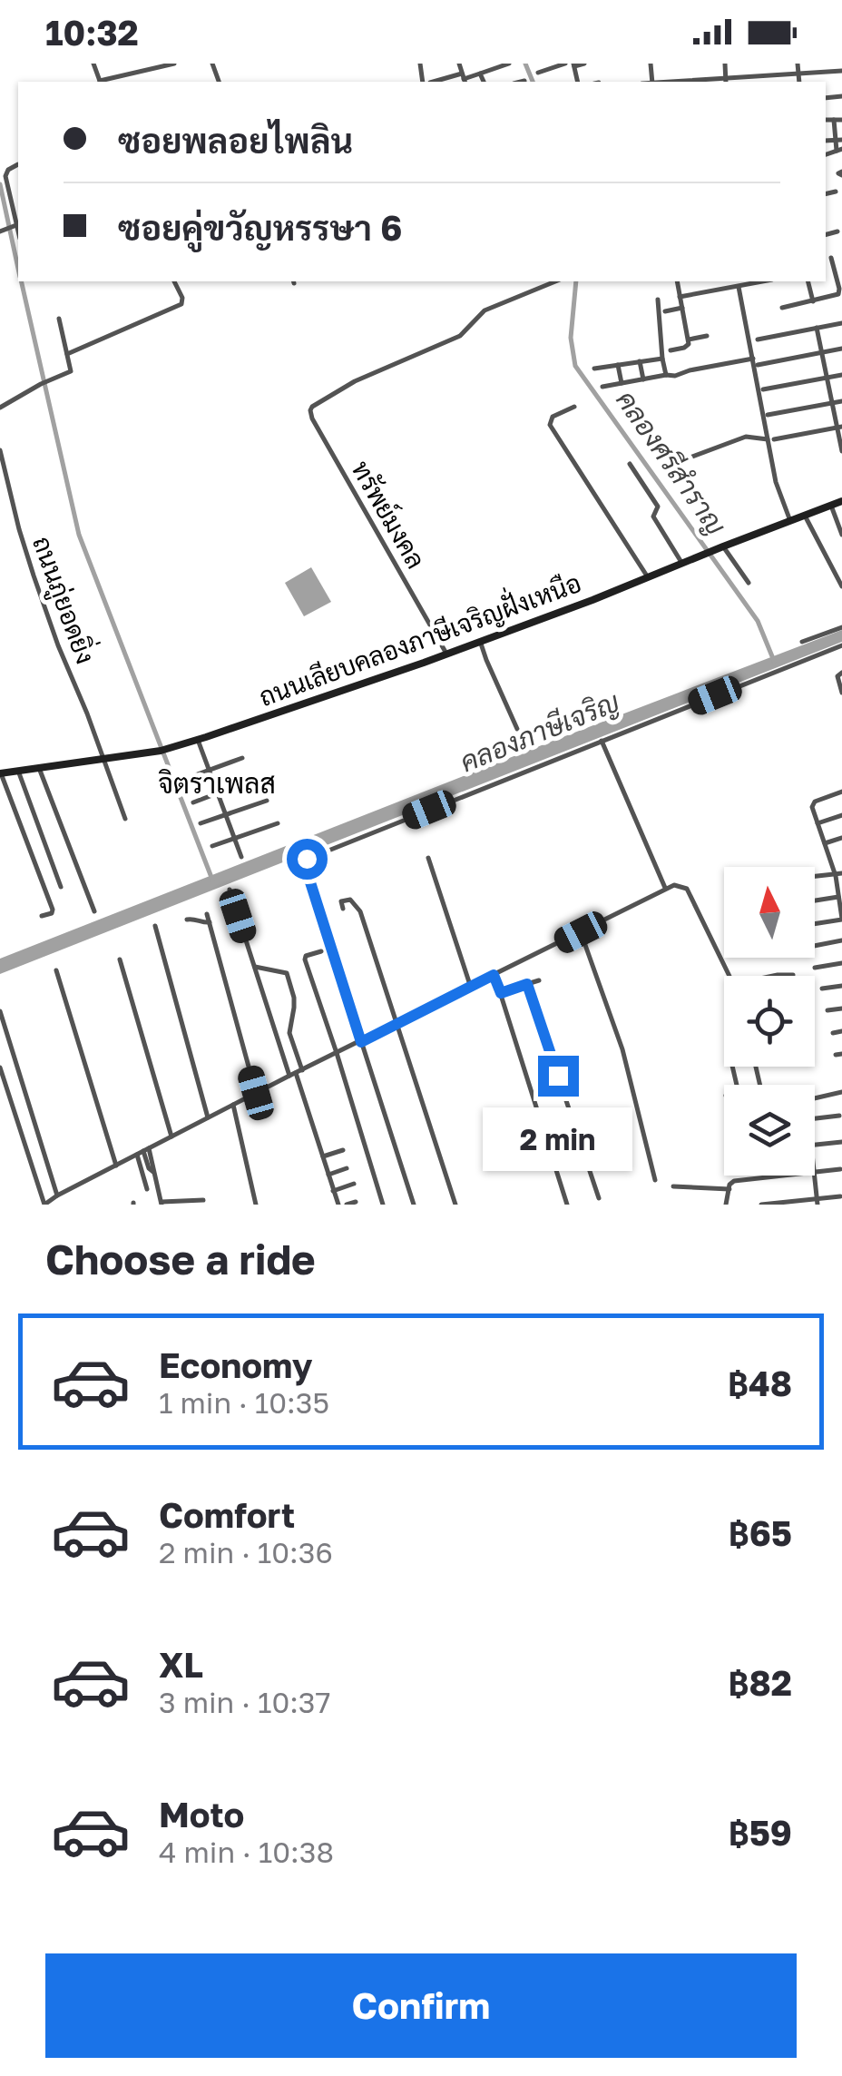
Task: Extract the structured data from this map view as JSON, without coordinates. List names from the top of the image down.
{
  "streets": {
    "main road": ["ถนนเลียบคลองภาษีเจริญฝั่งเหนือ"],
    "street": ["ทรัพย์มงคล", "ถนนภู่ยอดยิ่ง"]
  },
  "crossings": [
    ["ทรัพย์มงคล", "ถนนเลียบคลองภาษีเจริญฝั่งเหนือ"],
    ["ถนนภู่ยอดยิ่ง", "ถนนเลียบคลองภาษีเจริญฝั่งเหนือ"]
  ],
  "districts": ["จิตราเพลส"],
  "water": ["คลองศรีสำราญ", "คลองภาษีเจริญ"],
  "north": "top",
  "page": {
    "status": "10:32",
    "banner": ["ซอยพลอยไพลิน", "ซอยคู่ขวัญหรรษา 6"],
    "bubble": "2 min",
    "heading": "Choose a ride",
    "list": [
      {
        "name": "Economy",
        "note": "1 min · 10:35",
        "value": "฿48"
      },
      {
        "name": "Comfort",
        "note": "2 min · 10:36",
        "value": "฿65"
      },
      {
        "name": "XL",
        "note": "3 min · 10:37",
        "value": "฿82"
      },
      {
        "name": "Moto",
        "note": "4 min · 10:38",
        "value": "฿59"
      }
    ],
    "buttons": "Confirm"
  }
}
